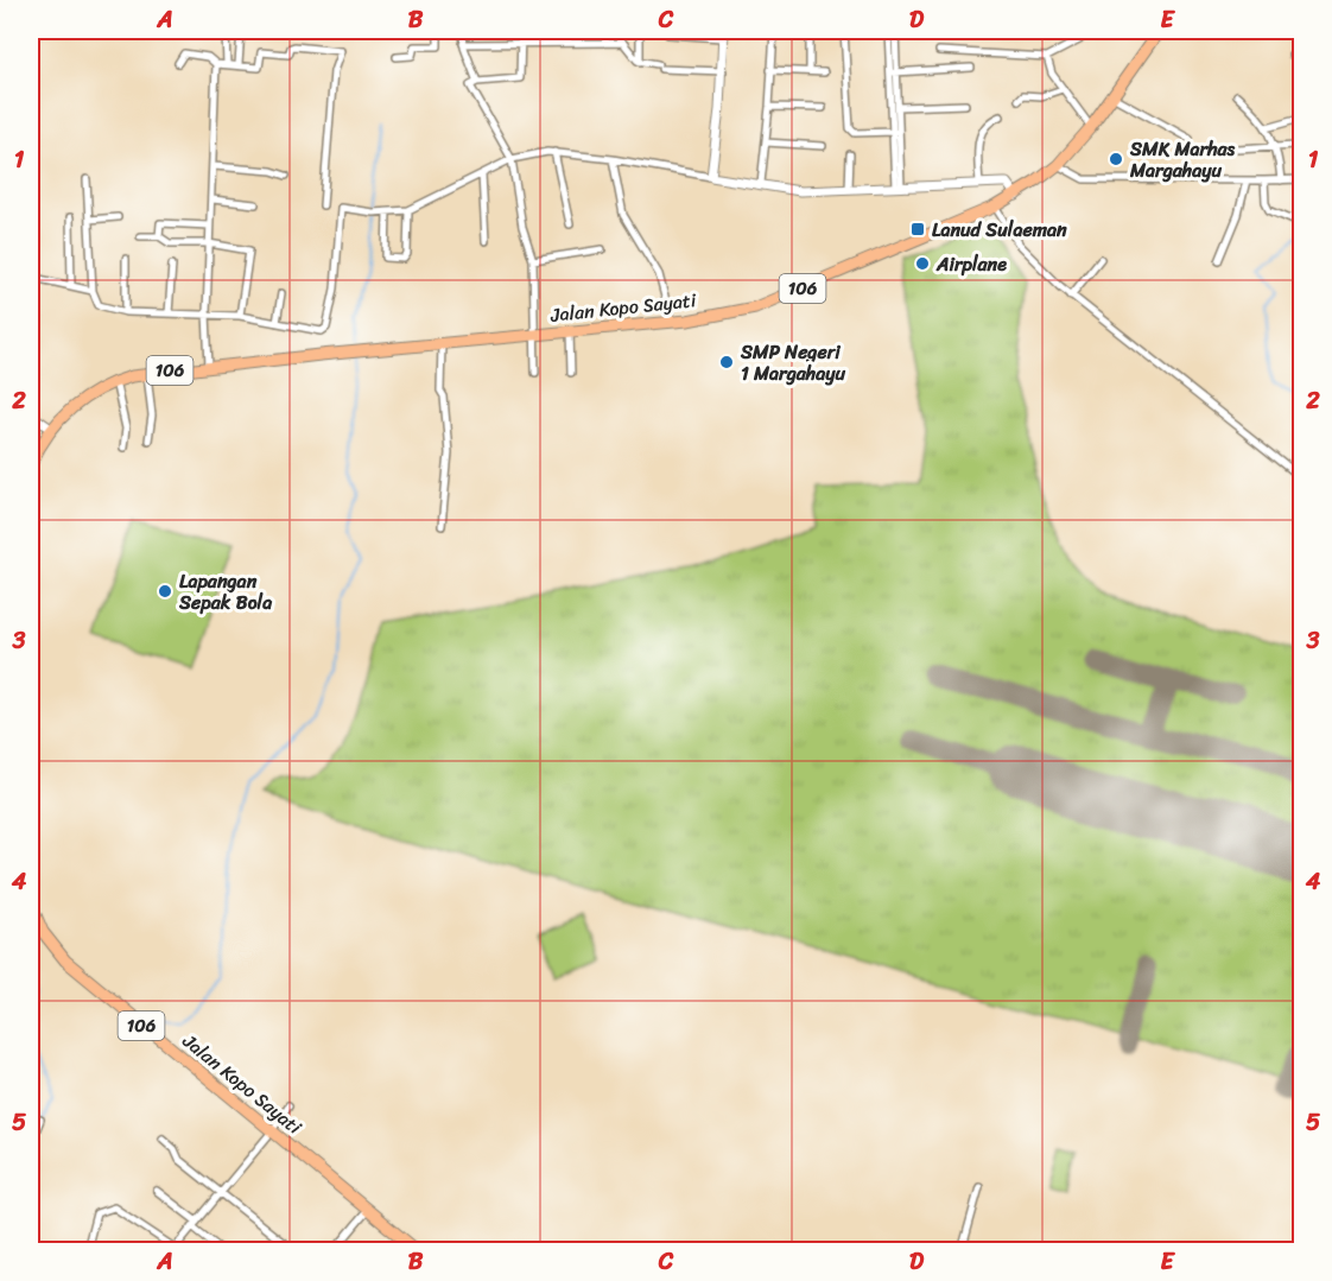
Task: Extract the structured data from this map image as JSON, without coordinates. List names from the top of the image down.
{
  "streets": {
    "main road": ["106", "Jalan Kopo Sayati"]
  },
  "places": {
    "other": [
      "SMK Marhas Margahayu",
      "Airplane",
      "SMP Negeri 1 Margahayu",
      "Lapangan Sepak Bola"
    ],
    "transit": ["Lanud Sulaeman"]
  },
  "grid": {
    "columns": [
      "A",
      "B",
      "C",
      "D",
      "E"
    ],
    "rows": [
      "1",
      "2",
      "3",
      "4",
      "5"
    ]
  }
}
